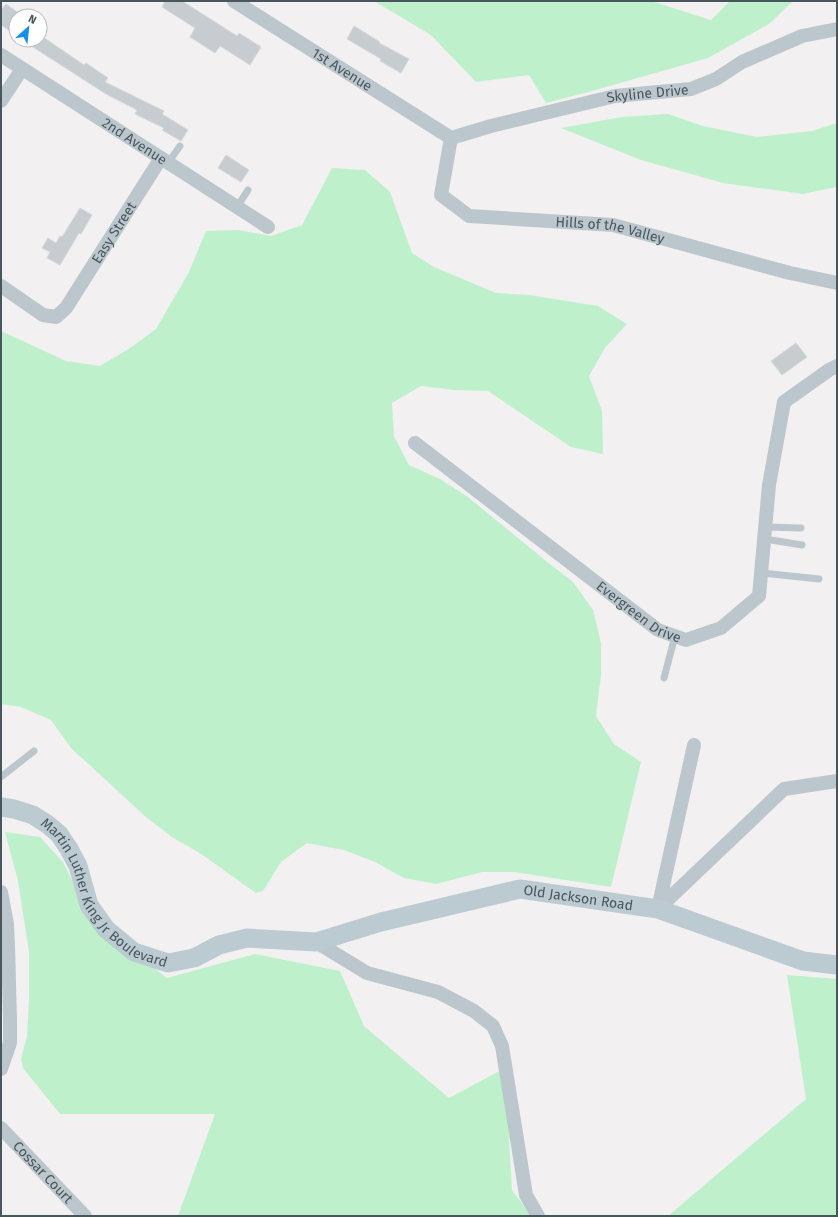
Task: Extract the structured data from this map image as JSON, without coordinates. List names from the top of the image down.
{
  "streets": {
    "street": [
      "1st Avenue",
      "Skyline Drive",
      "2nd Avenue",
      "Hills of the Valley",
      "Easy Street",
      "Evergreen Drive",
      "Martin Luther King Jr Boulevard",
      "Old Jackson Road",
      "Cossar Court"
    ]
  },
  "crossings": [
    ["1st Avenue", "Skyline Drive"],
    ["1st Avenue", "Hills of the Valley"],
    ["Skyline Drive", "Hills of the Valley"],
    ["2nd Avenue", "Easy Street"],
    ["Martin Luther King Jr Boulevard", "Old Jackson Road"]
  ],
  "north": "top right"
}
